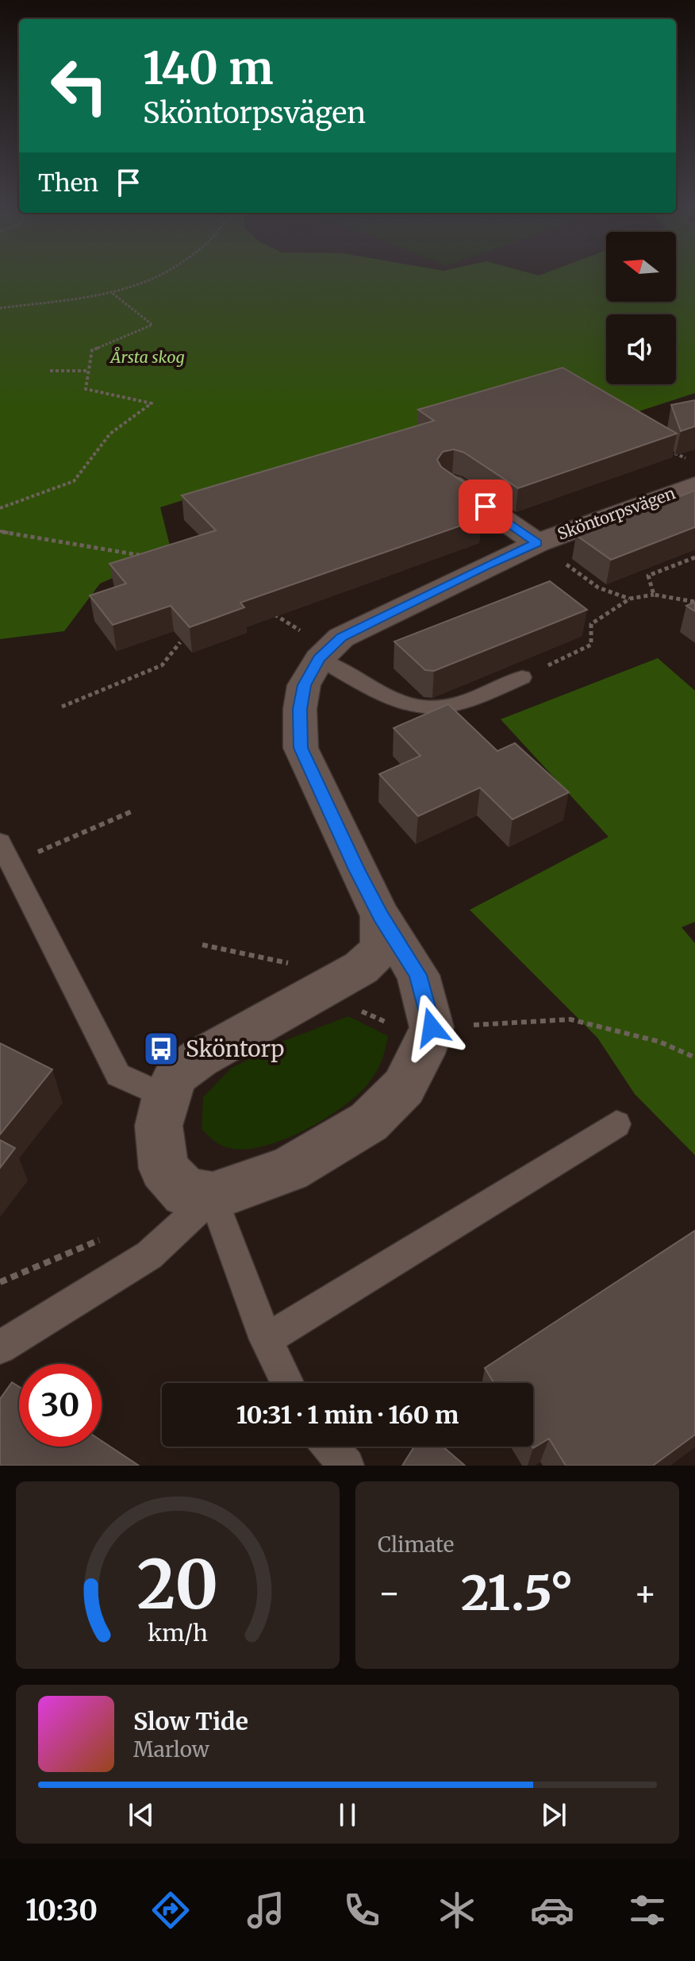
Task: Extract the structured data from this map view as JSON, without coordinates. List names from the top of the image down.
{
  "streets": {
    "street": ["Sköntorpsvägen"]
  },
  "parks": ["Årsta skog"],
  "places": {
    "bus stop": ["Sköntorp"]
  },
  "north": "left",
  "page": {
    "turn": ["140 m", "Sköntorpsvägen"],
    "then": "Then",
    "limit": "30",
    "trip": "10:31 · 1 min · 160 m",
    "tile": "Climate",
    "heat": ["−", "21.5°", "+"],
    "song": ["Slow Tide", "Marlow"],
    "tabs": "10:30",
    "gauge": ["20", "km/h"]
  }
}
